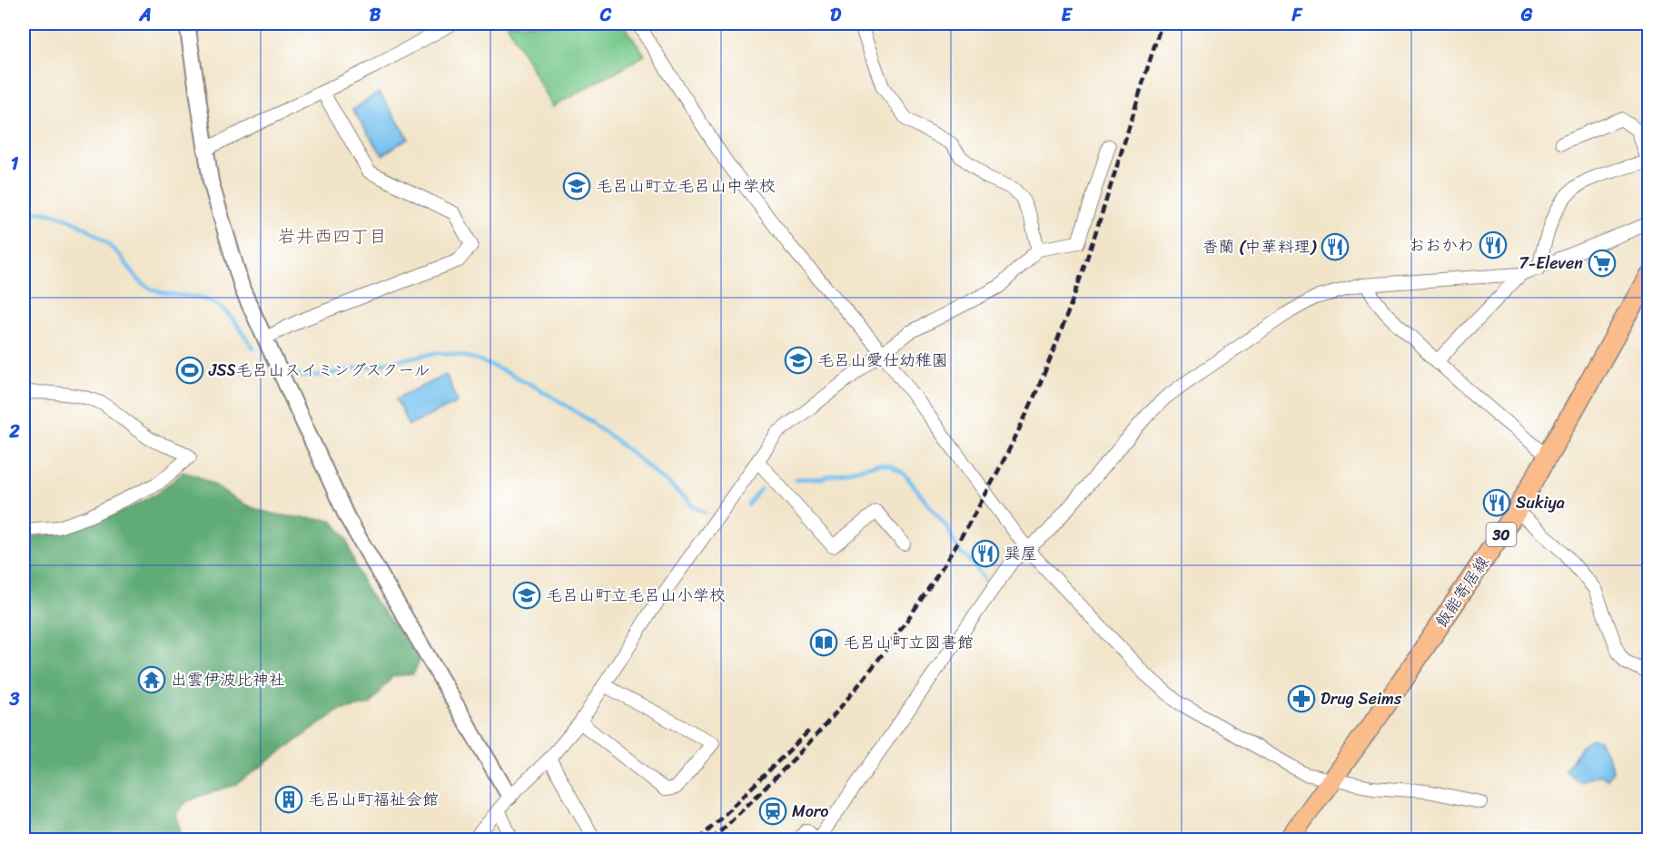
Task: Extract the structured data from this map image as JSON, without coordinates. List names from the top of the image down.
{
  "streets": {
    "main road": ["30", "飯能寄居線"]
  },
  "districts": ["岩井西四丁目"],
  "places": {
    "school or university": ["毛呂山町立毛呂山中学校", "毛呂山愛仕幼稚園", "毛呂山町立毛呂山小学校"],
    "restaurant": [
      "おおかわ",
      "香蘭 (中華料理)",
      "Sukiya",
      "巽屋"
    ],
    "supermarket": ["7-Eleven"],
    "sports": ["JSS毛呂山スイミングスクール"],
    "library": ["毛呂山町立図書館"],
    "temple": ["出雲伊波比神社"],
    "pharmacy": ["Drug Seims"],
    "building": ["毛呂山町福祉会館"],
    "station": ["Moro"]
  },
  "grid": {
    "columns": [
      "A",
      "B",
      "C",
      "D",
      "E",
      "F",
      "G"
    ],
    "rows": ["1", "2", "3"]
  }
}
